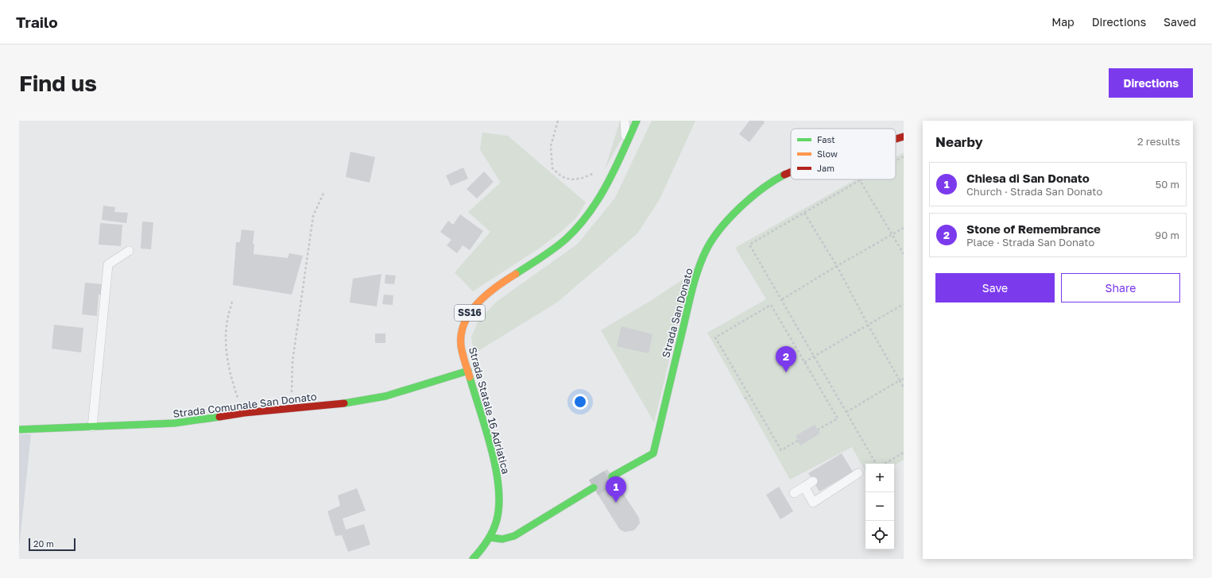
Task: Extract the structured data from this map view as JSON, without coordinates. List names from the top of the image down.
{
  "streets": {
    "street": [
      "SS16",
      "Strada San Donato",
      "Strada Comunale San Donato",
      "Strada Statale 16 Adriatica"
    ]
  },
  "crossings": [
    ["Strada Comunale San Donato", "Strada Statale 16 Adriatica"]
  ],
  "legend": ["Fast", "Slow", "Jam"],
  "scale_bar": "20 m",
  "page": {
    "header": "Trailo",
    "nav": ["Map", "Directions", "Saved"],
    "buttons": [
      "Directions",
      ["Save", "Share"]
    ],
    "title": "Find us",
    "heading": ["Nearby", "2 results"],
    "list": [
      {
        "mark": "1",
        "name": "Chiesa di San Donato",
        "note": "Church · Strada San Donato",
        "value": "50 m"
      },
      {
        "mark": "2",
        "name": "Stone of Remembrance",
        "note": "Place · Strada San Donato",
        "value": "90 m"
      }
    ],
    "pins": ["2", "1"],
    "map_buttons": ["+", "−"],
    "scale": "20 m"
  }
}
